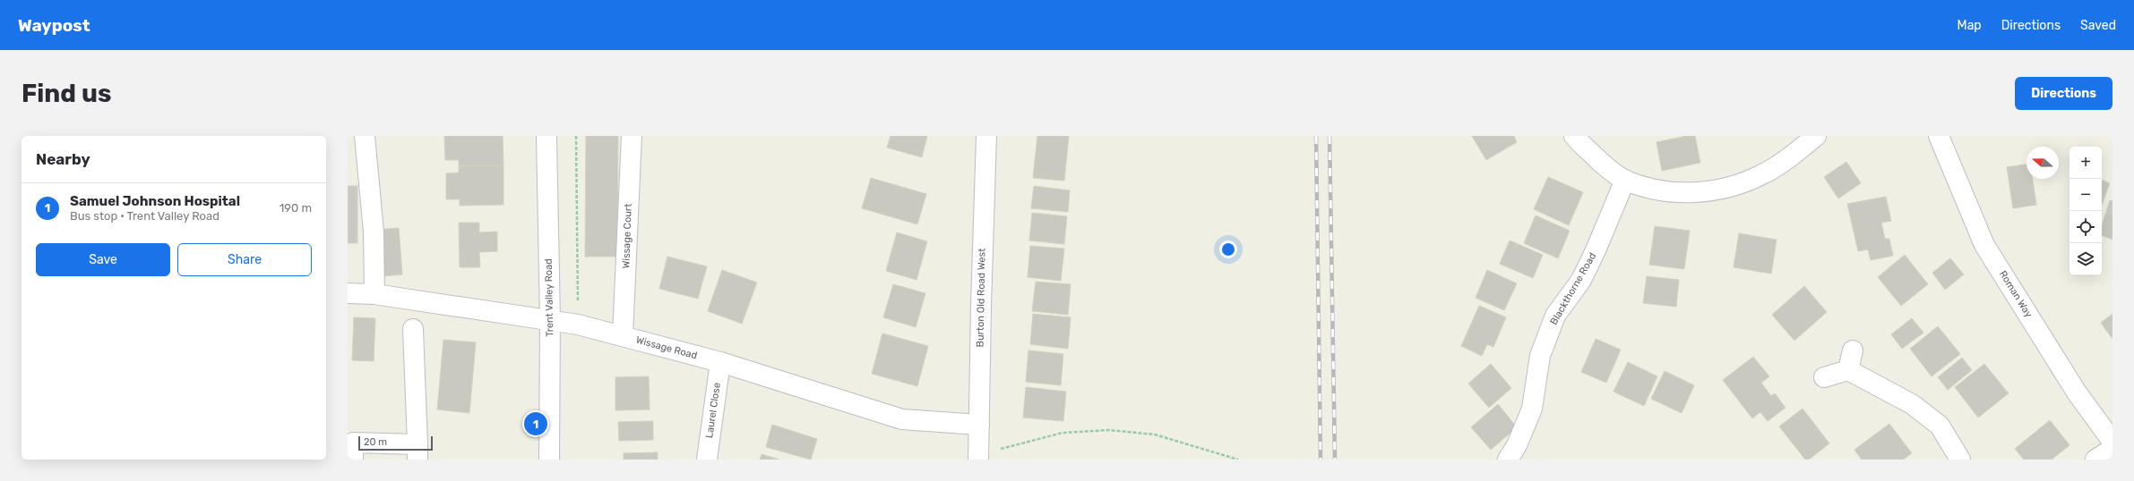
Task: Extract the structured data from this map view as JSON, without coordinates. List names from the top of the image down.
{
  "streets": {
    "street": [
      "Wissage Court",
      "Blackthorne Road",
      "Roman Way",
      "Trent Valley Road",
      "Burton Old Road West",
      "Wissage Road",
      "Laurel Close"
    ]
  },
  "crossings": [
    ["Wissage Court", "Wissage Road"],
    ["Trent Valley Road", "Wissage Road"],
    ["Burton Old Road West", "Wissage Road"],
    ["Wissage Road", "Laurel Close"]
  ],
  "scale_bar": "20 m",
  "north": "left",
  "page": {
    "header": "Waypost",
    "nav": ["Map", "Directions", "Saved"],
    "buttons": [
      "Directions",
      ["Save", "Share"]
    ],
    "title": "Find us",
    "heading": "Nearby",
    "map_buttons": ["+", "−"],
    "list": [
      {
        "mark": "1",
        "name": "Samuel Johnson Hospital",
        "note": "Bus stop · Trent Valley Road",
        "value": "190 m"
      }
    ],
    "pins": "1",
    "scale": "20 m"
  }
}
